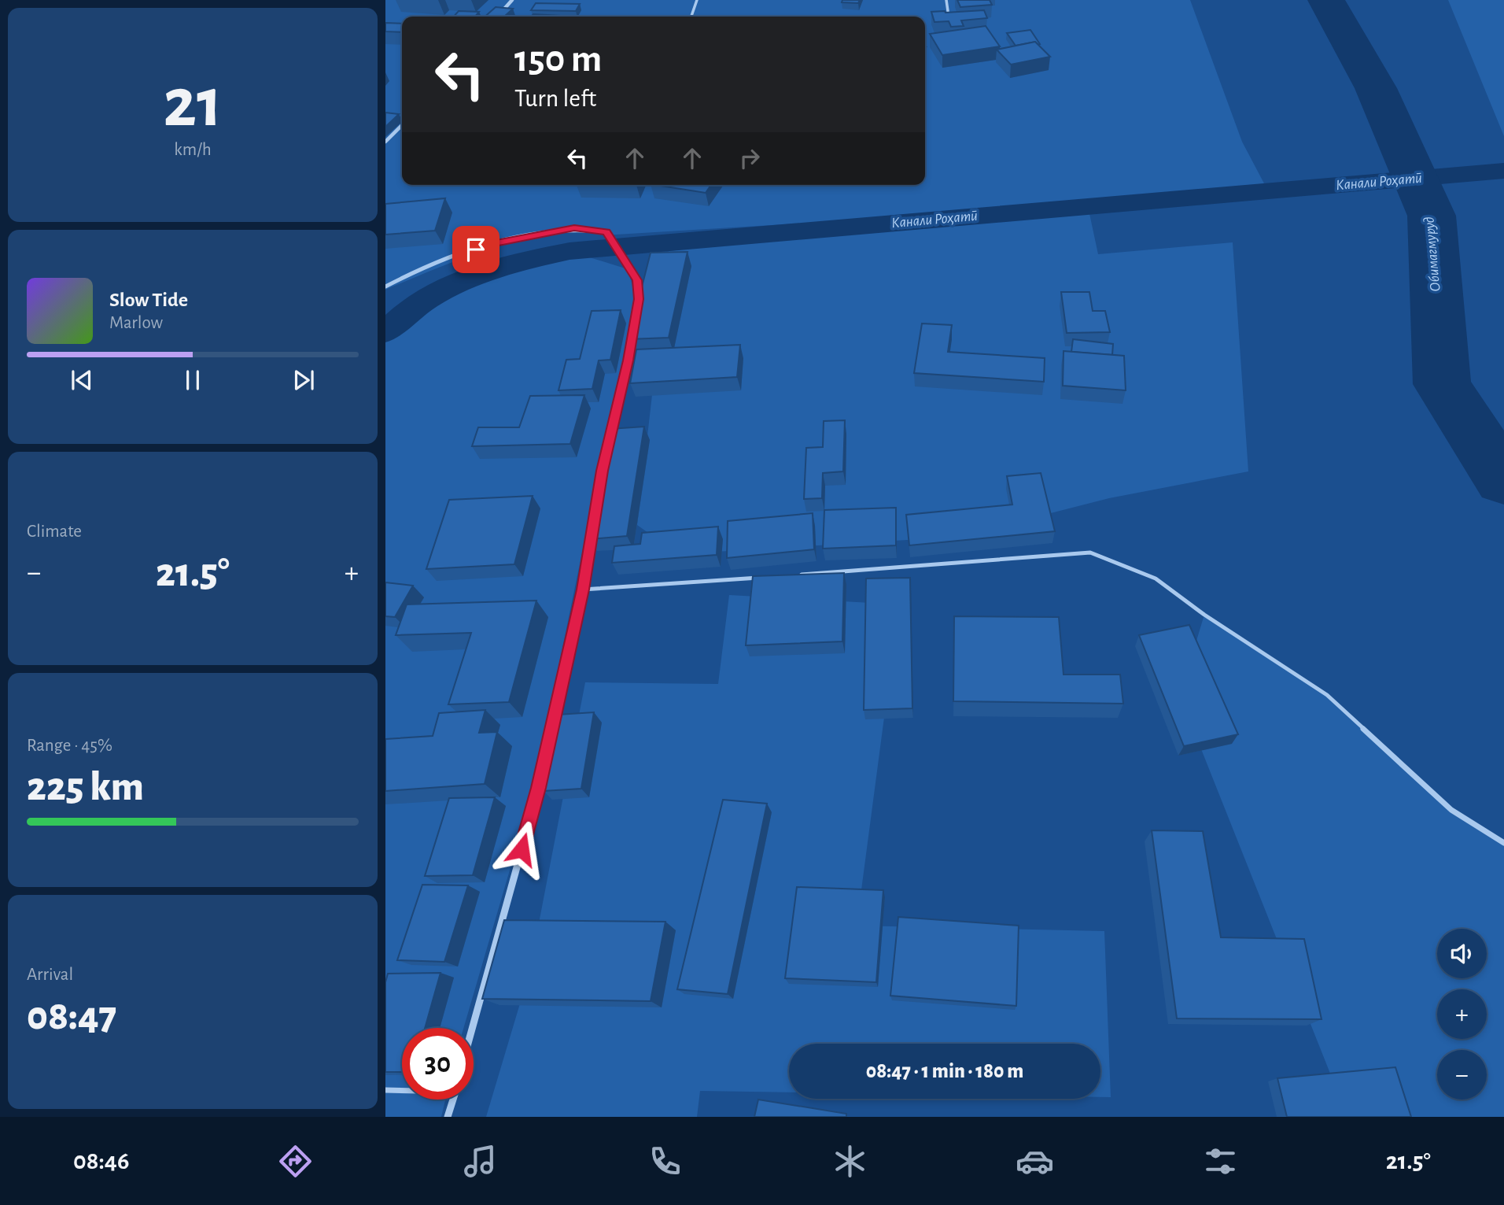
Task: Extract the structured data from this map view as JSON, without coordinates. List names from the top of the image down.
{
  "water": ["Канали Роҳатӣ", "Обимагмуруд"],
  "page": {
    "tile": [
      ["21", "km/h"],
      "Climate",
      ["Range · 45%", "225 km"],
      ["Arrival", "08:47"]
    ],
    "turn": ["150 m", "Turn left"],
    "song": ["Slow Tide", "Marlow"],
    "heat": ["−", "21.5°", "+"],
    "map_buttons": ["+", "−"],
    "limit": "30",
    "trip": "08:47 · 1 min · 180 m",
    "tabs": ["08:46", "21.5°"]
  }
}
